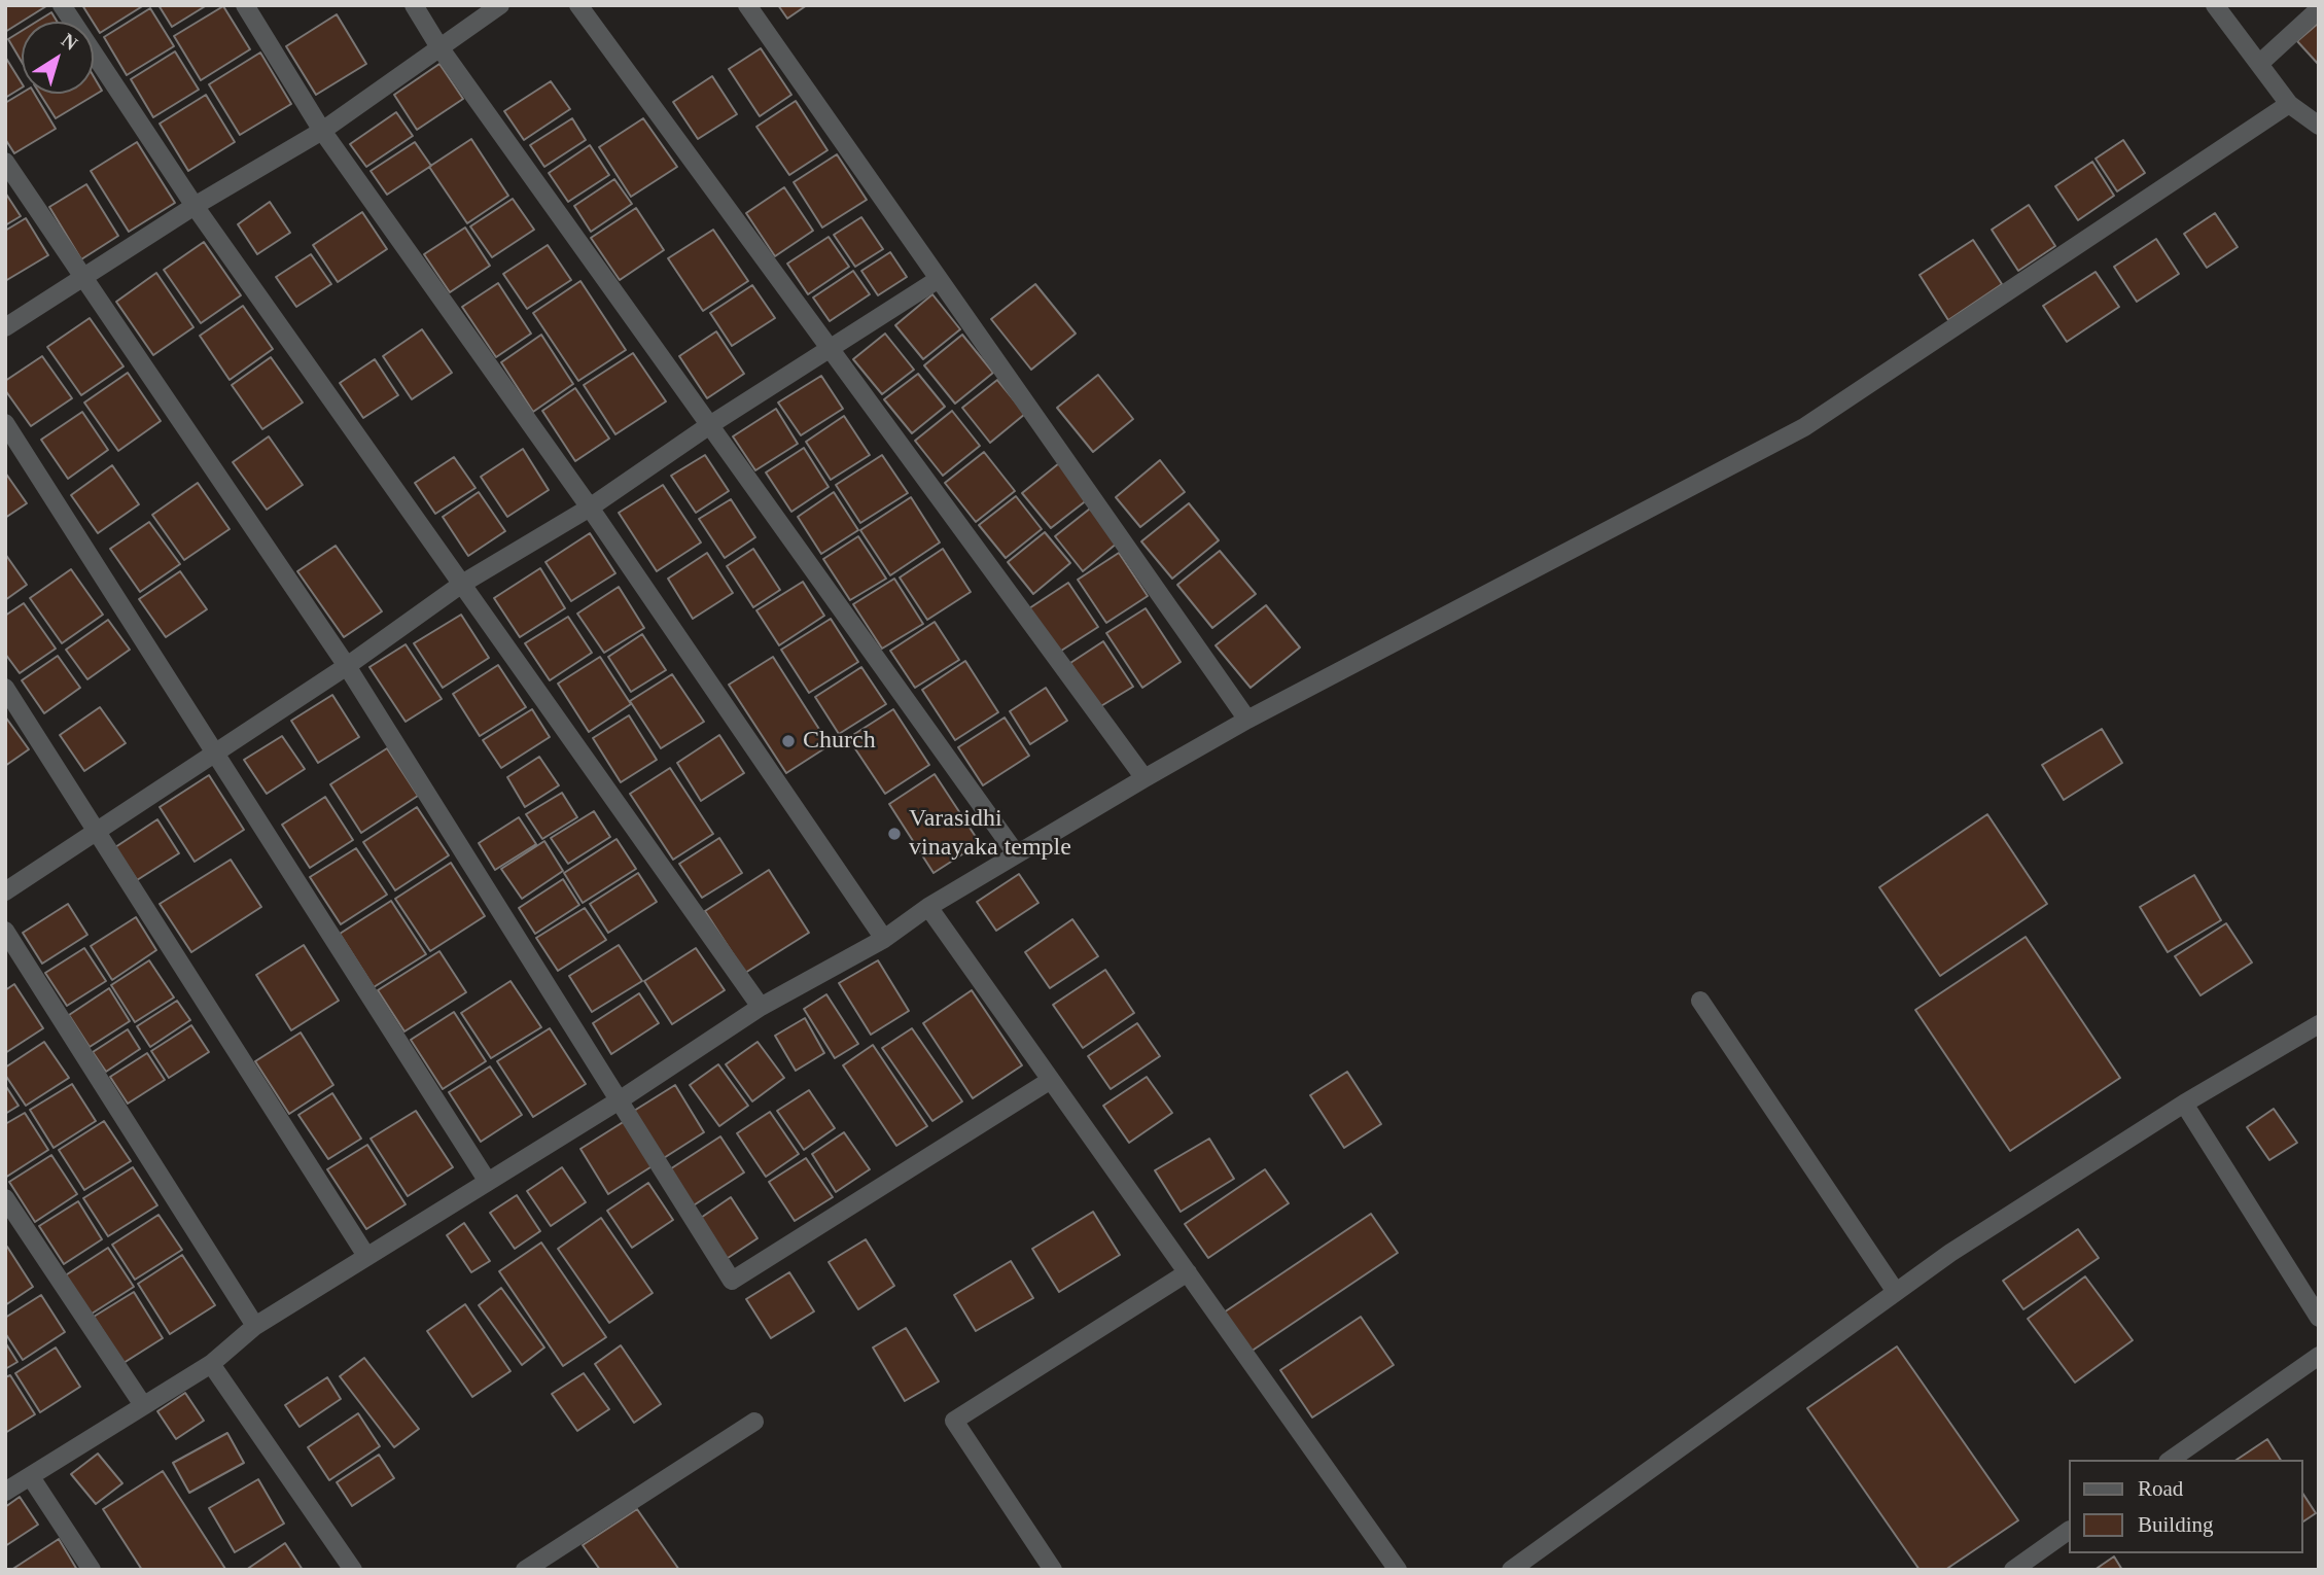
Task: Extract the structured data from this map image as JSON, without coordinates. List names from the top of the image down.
{
  "places": ["Church", "Varasidhi vinayaka temple"],
  "legend": ["Road", "Building"],
  "north": "top right"
}
